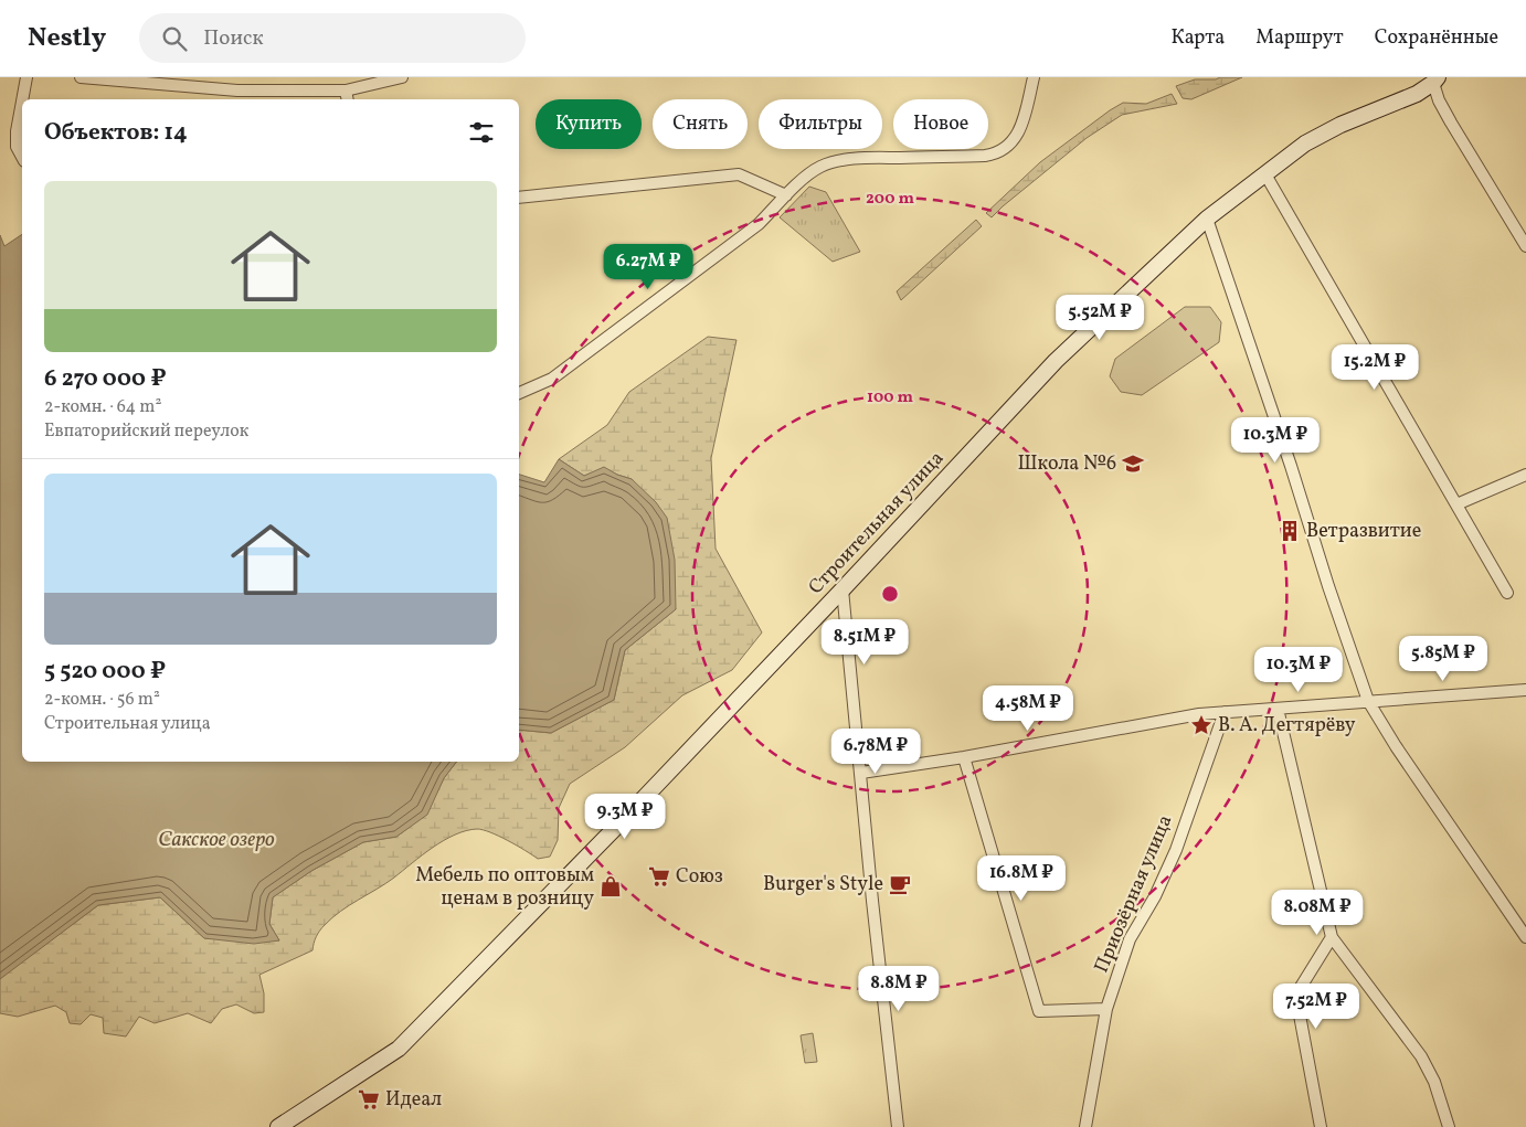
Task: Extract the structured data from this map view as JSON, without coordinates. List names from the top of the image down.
{
  "streets": {
    "street": ["Строительная улица", "Приозёрная улица"]
  },
  "water": ["Сакское озеро"],
  "places": {
    "school or university": ["Школа №6"],
    "building": ["Ветразвитие"],
    "place": ["В. А. Дегтярёву"],
    "supermarket": ["Союз", "Идеал"],
    "cafe": ["Burger's Style"],
    "shop": ["Мебель по оптовым ценам в розницу"]
  },
  "page": {
    "header": "Nestly",
    "search": "Поиск",
    "nav": ["Карта", "Маршрут", "Сохранённые"],
    "chip": [
      "Купить",
      "Снять",
      "Фильтры",
      "Новое"
    ],
    "heading": "Объектов: 14",
    "list": [
      {
        "name": "6 270 000 ₽",
        "note": "2-комн. · 64 m² · Евпаторийский переулок"
      },
      {
        "name": "5 520 000 ₽",
        "note": "2-комн. · 56 m² · Строительная улица"
      }
    ],
    "price": [
      "6.27M ₽",
      "5.52M ₽",
      "15.2M ₽",
      "10.3M ₽",
      "8.51M ₽",
      "5.85M ₽",
      "10.3M ₽",
      "4.58M ₽",
      "6.78M ₽",
      "9.3M ₽",
      "16.8M ₽",
      "8.08M ₽",
      "8.8M ₽",
      "7.52M ₽"
    ]
  },
  "rings": ["200 m", "100 m"]
}
